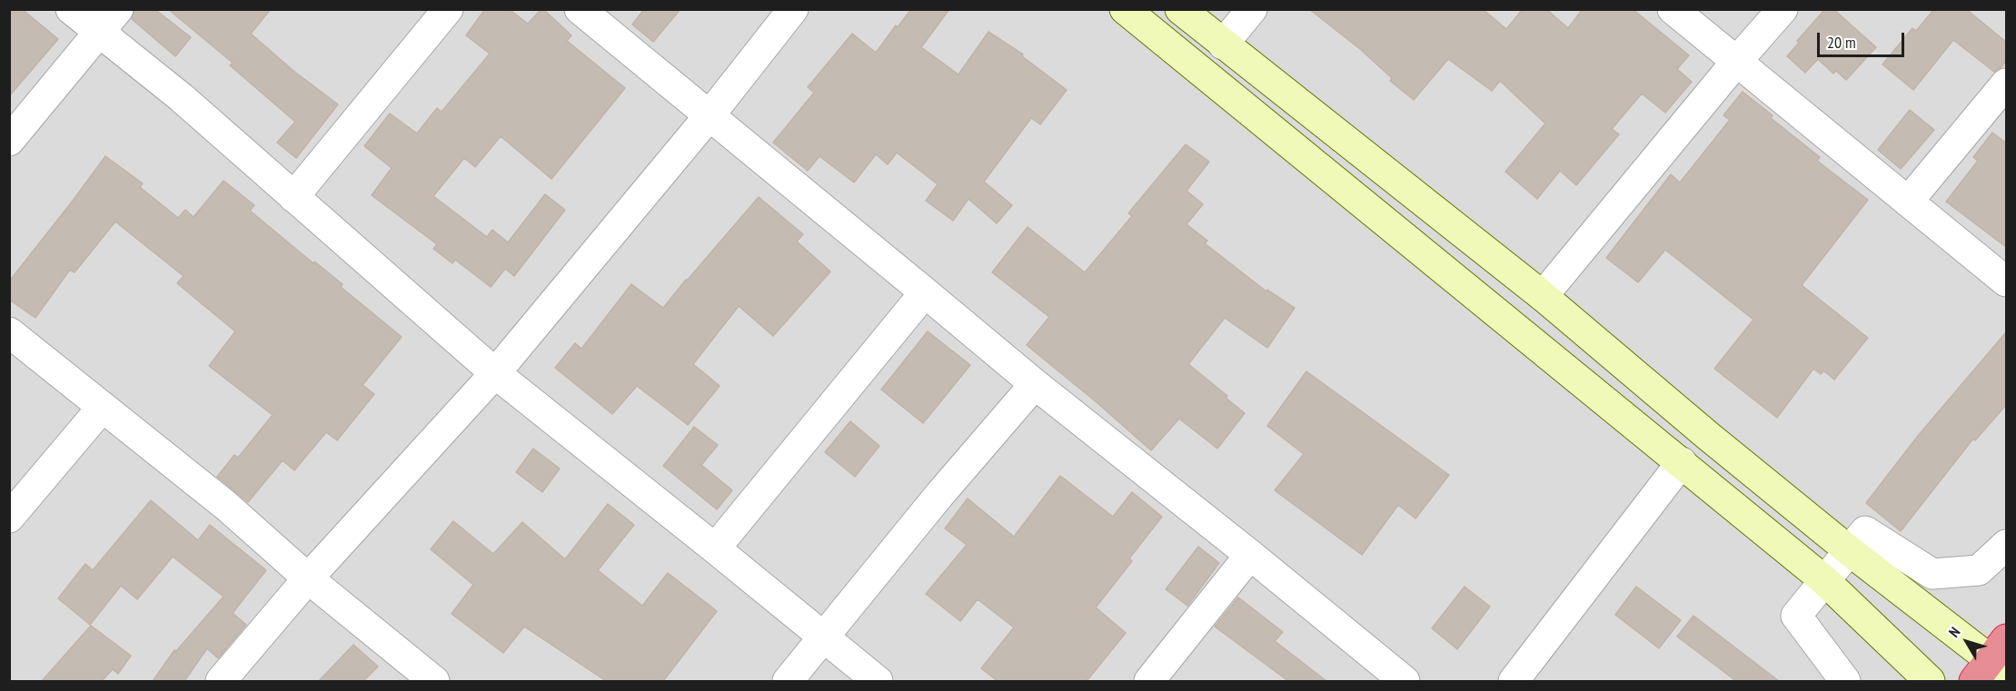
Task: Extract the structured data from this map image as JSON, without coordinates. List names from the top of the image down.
{
  "scale_bar": "20 m",
  "north": "top left"
}
